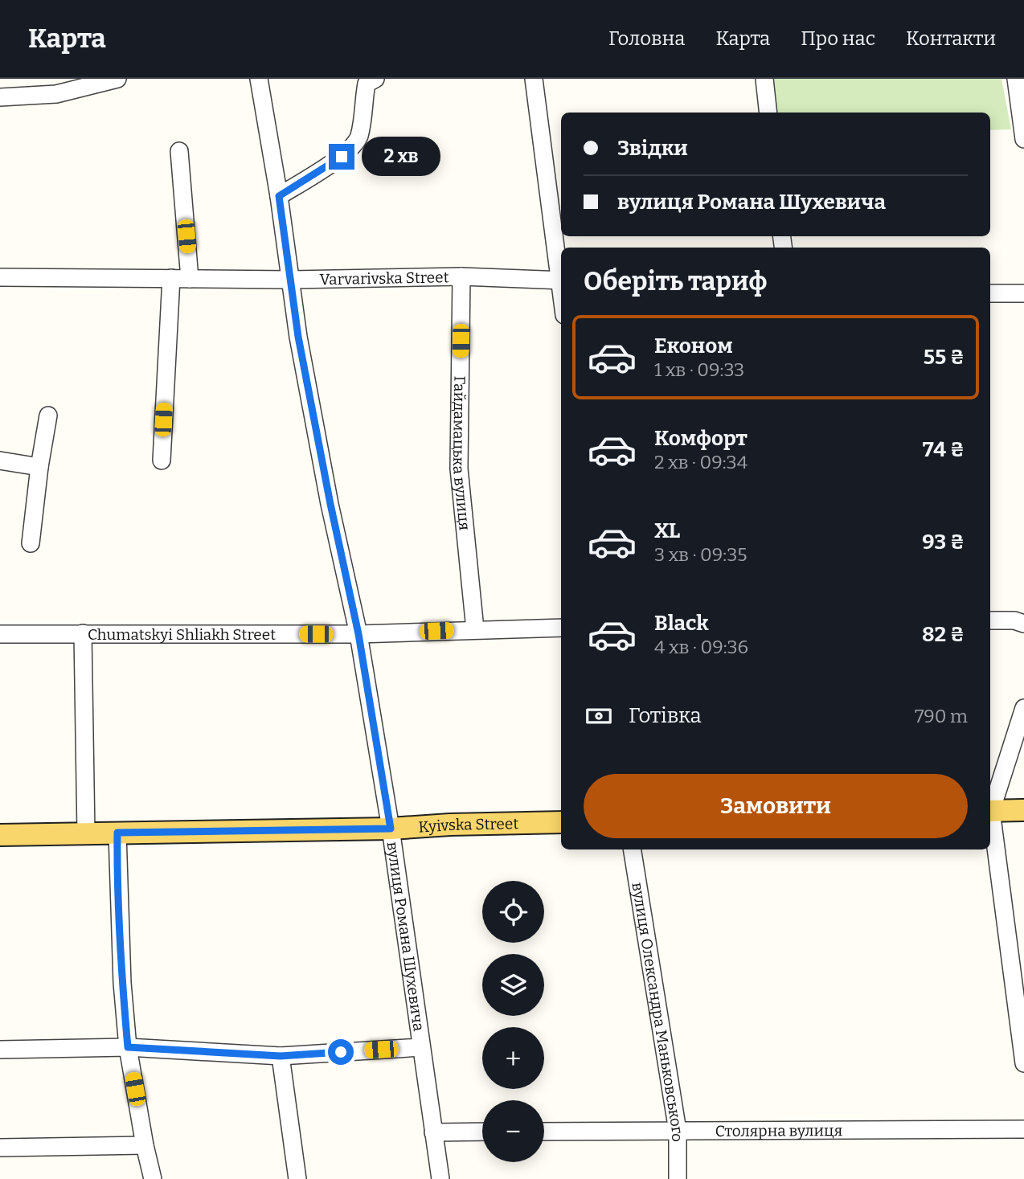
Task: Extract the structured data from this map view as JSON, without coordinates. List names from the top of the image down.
{
  "streets": {
    "main road": ["Kyivska Street"],
    "street": [
      "Varvarivska Street",
      "Гайдамацька вулиця",
      "Chumatskyi Shliakh Street",
      "вулиця Романа Шухевича",
      "вулиця Олександра Маньковського",
      "Столярна вулиця"
    ]
  },
  "crossings": [
    ["Varvarivska Street", "Гайдамацька вулиця"],
    ["Varvarivska Street", "вулиця Романа Шухевича"],
    ["Гайдамацька вулиця", "Chumatskyi Shliakh Street"],
    ["Chumatskyi Shliakh Street", "вулиця Романа Шухевича"],
    ["Kyivska Street", "вулиця Романа Шухевича"],
    ["вулиця Олександра Маньковського", "Столярна вулиця"]
  ],
  "page": {
    "header": "Карта",
    "nav": [
      "Головна",
      "Карта",
      "Про нас",
      "Контакти"
    ],
    "banner": ["Звідки", "вулиця Романа Шухевича"],
    "bubble": "2 хв",
    "heading": "Оберіть тариф",
    "list": [
      {
        "name": "Економ",
        "note": "1 хв · 09:33",
        "value": "55 ₴"
      },
      {
        "name": "Комфорт",
        "note": "2 хв · 09:34",
        "value": "74 ₴"
      },
      {
        "name": "XL",
        "note": "3 хв · 09:35",
        "value": "93 ₴"
      },
      {
        "name": "Black",
        "note": "4 хв · 09:36",
        "value": "82 ₴"
      }
    ],
    "pay": ["Готівка", "790 m"],
    "buttons": "Замовити",
    "map_buttons": ["+", "−"]
  }
}
